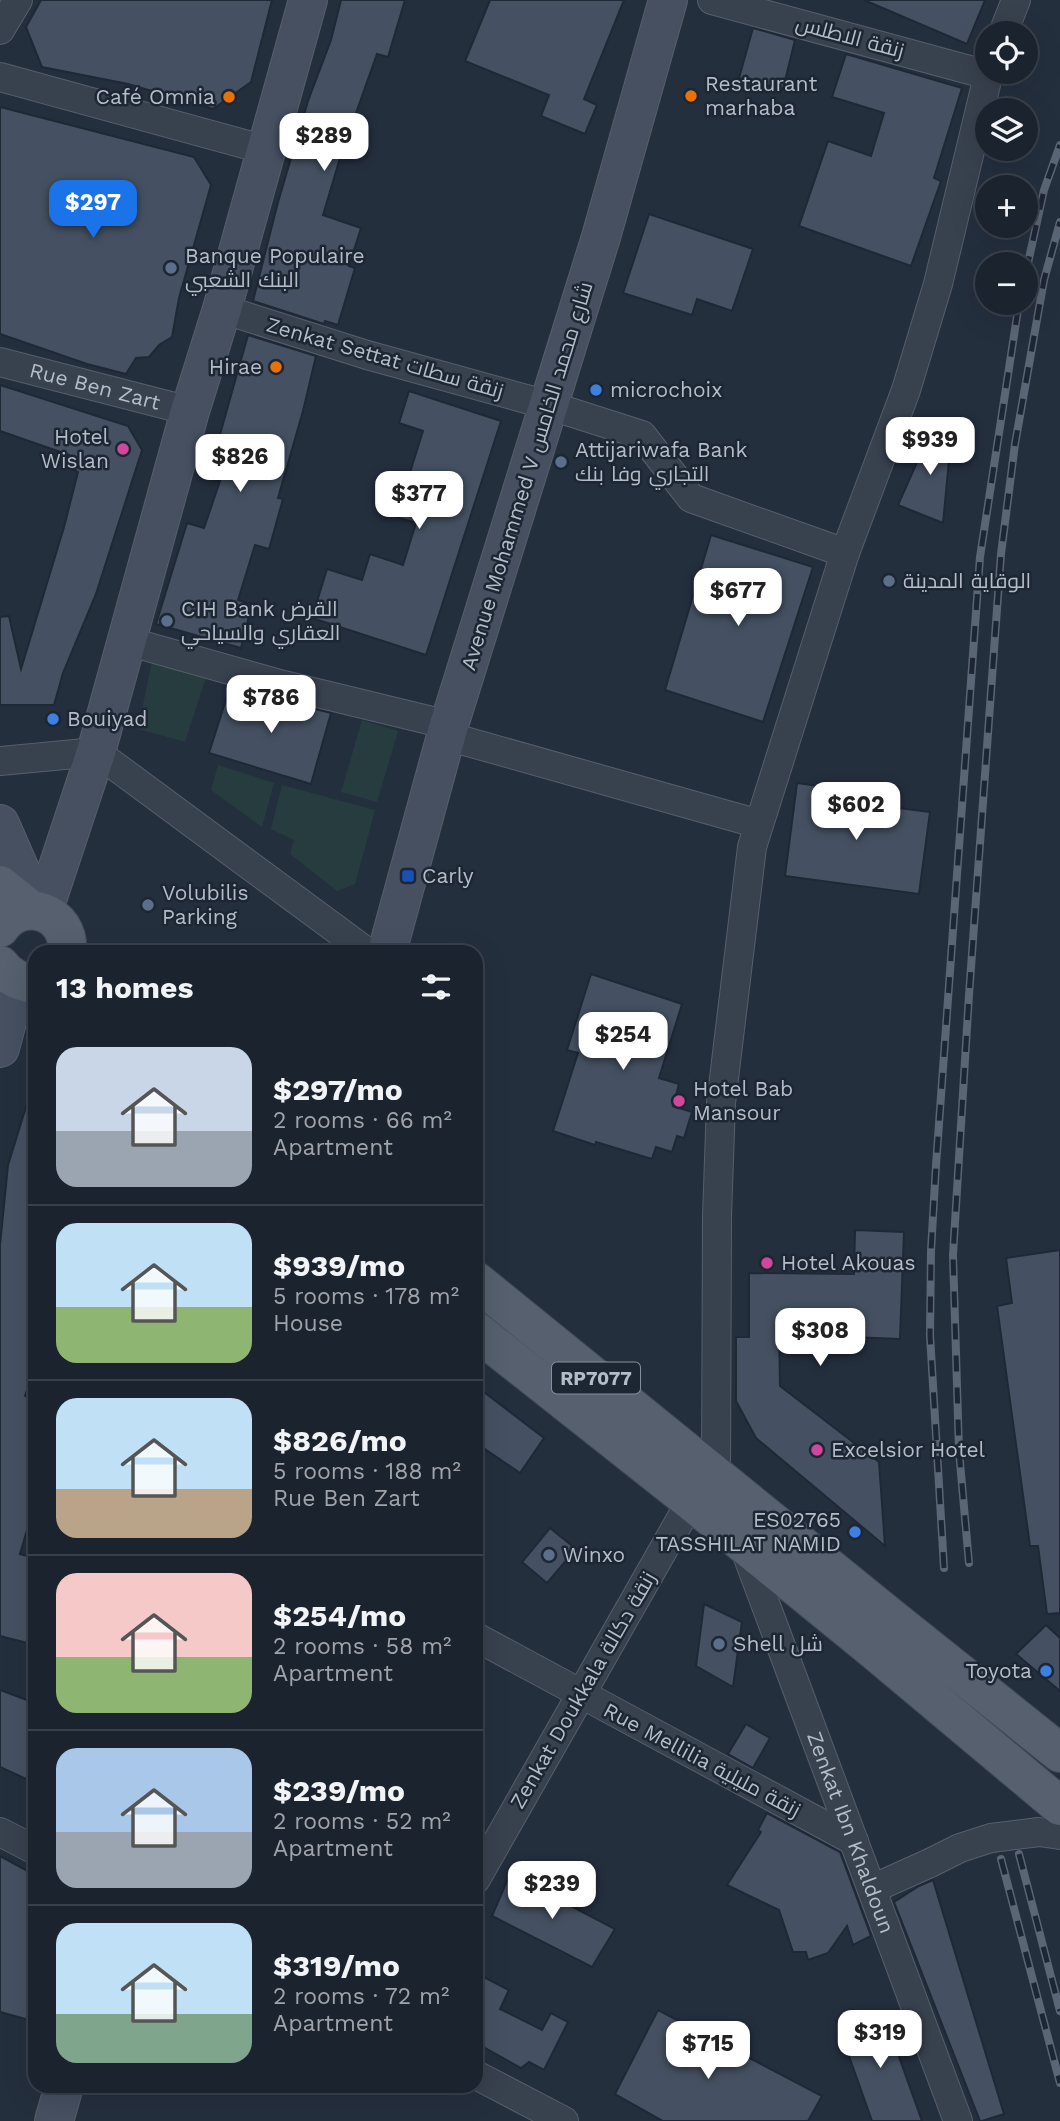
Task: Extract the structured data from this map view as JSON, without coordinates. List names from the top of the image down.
{
  "streets": {
    "main road": ["Avenue Mohammed V شارع محمد الخامس", "RP7077"],
    "street": [
      "زنقة الاطلس",
      "Zenkat Settat زنقة سطات",
      "Rue Ben Zart",
      "Zenkat Doukkala زنقة دكالة",
      "Rue Mellilia زنقة مليلية",
      "Zenkat Ibn Khaldoun"
    ]
  },
  "crossings": [
    ["Zenkat Settat زنقة سطات", "Avenue Mohammed V شارع محمد الخامس"],
    ["RP7077", "Zenkat Doukkala زنقة دكالة"],
    ["RP7077", "Zenkat Ibn Khaldoun"],
    ["Zenkat Doukkala زنقة دكالة", "Rue Mellilia زنقة مليلية"],
    ["Rue Mellilia زنقة مليلية", "Zenkat Ibn Khaldoun"]
  ],
  "places": {
    "other": [
      "Restaurant marhaba",
      "Café Omnia",
      "Banque Populaire البنك الشعبي",
      "Hirae",
      "microchoix",
      "Hotel Wislan",
      "Attijariwafa Bank التجاري وفا بنك",
      "الوقاية المدينة",
      "CIH Bank القرض العقاري والسياحي",
      "Bouiyad",
      "Volubilis Parking",
      "Hotel Bab Mansour",
      "Hotel Akouas",
      "Excelsior Hotel",
      "ES02765 TASSHILAT NAMID",
      "Winxo",
      "Shell شل",
      "Toyota"
    ],
    "transit": ["Carly"]
  },
  "page": {
    "map_buttons": ["+", "−"],
    "price": [
      "$289",
      "$297",
      "$939",
      "$826",
      "$377",
      "$677",
      "$786",
      "$602",
      "$254",
      "$308",
      "$239",
      "$319",
      "$715"
    ],
    "heading": "13 homes",
    "list": [
      {
        "name": "$297/mo",
        "note": "2 rooms · 66 m² · Apartment"
      },
      {
        "name": "$939/mo",
        "note": "5 rooms · 178 m² · House"
      },
      {
        "name": "$826/mo",
        "note": "5 rooms · 188 m² · Rue Ben Zart"
      },
      {
        "name": "$254/mo",
        "note": "2 rooms · 58 m² · Apartment"
      },
      {
        "name": "$239/mo",
        "note": "2 rooms · 52 m² · Apartment"
      },
      {
        "name": "$319/mo",
        "note": "2 rooms · 72 m² · Apartment"
      }
    ]
  }
}
